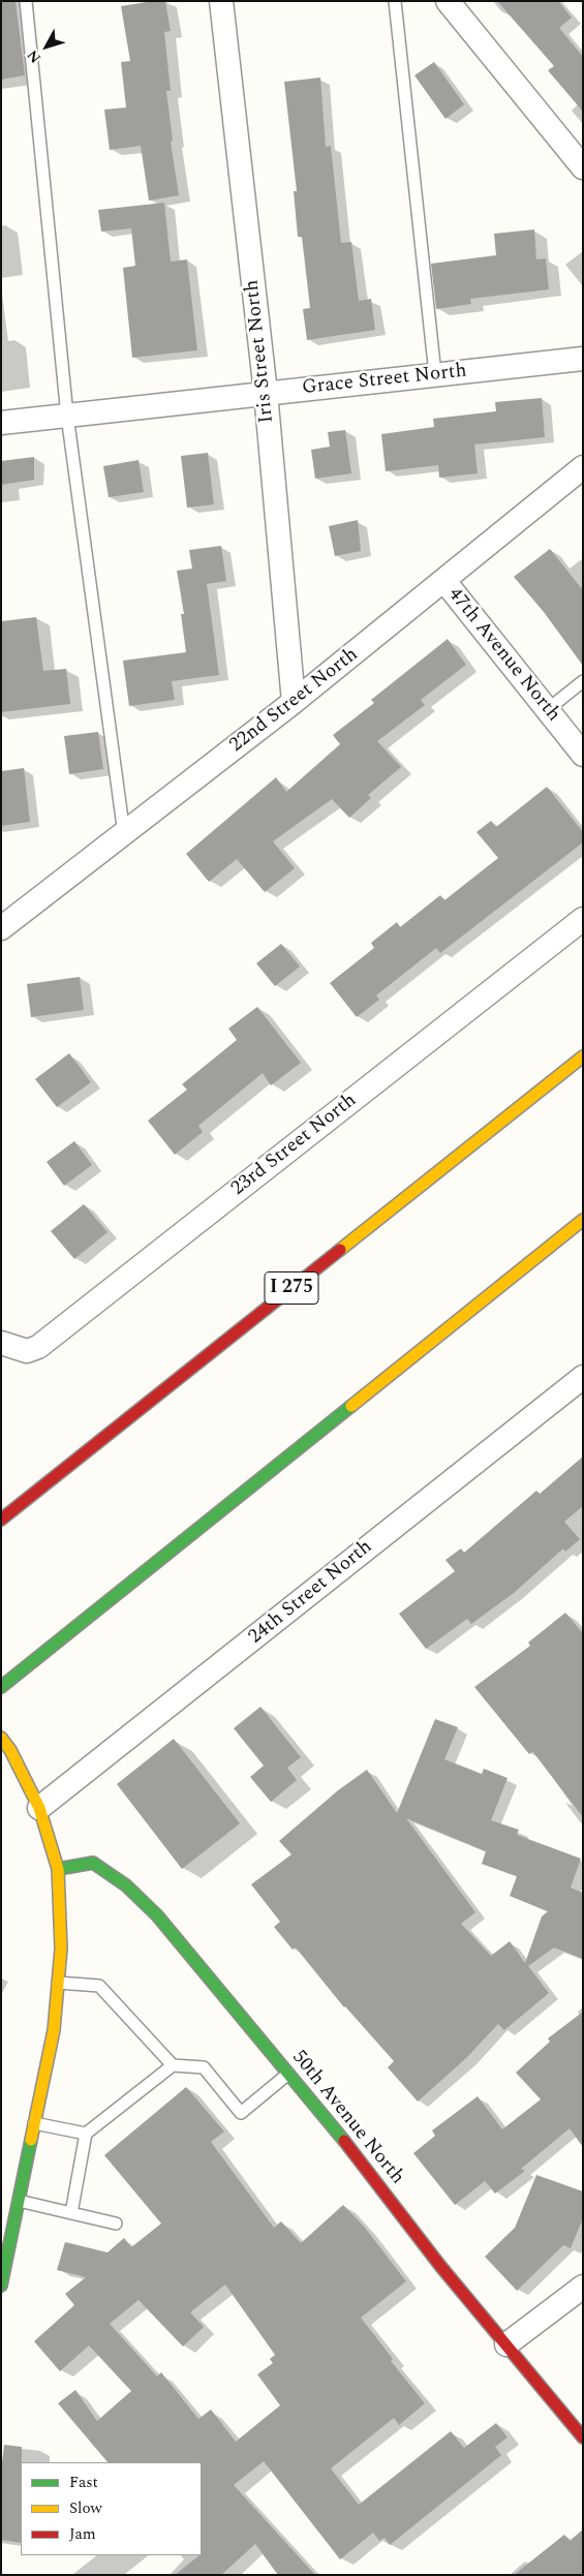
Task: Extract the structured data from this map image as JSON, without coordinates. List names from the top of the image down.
{
  "streets": {
    "main road": ["I 275", "50th Avenue North"],
    "street": [
      "Iris Street North",
      "Grace Street North",
      "47th Avenue North",
      "22nd Street North",
      "23rd Street North",
      "24th Street North"
    ]
  },
  "crossings": [
    ["Iris Street North", "Grace Street North"],
    ["Iris Street North", "22nd Street North"],
    ["47th Avenue North", "22nd Street North"]
  ],
  "legend": ["Fast", "Slow", "Jam"],
  "north": "bottom left"
}
